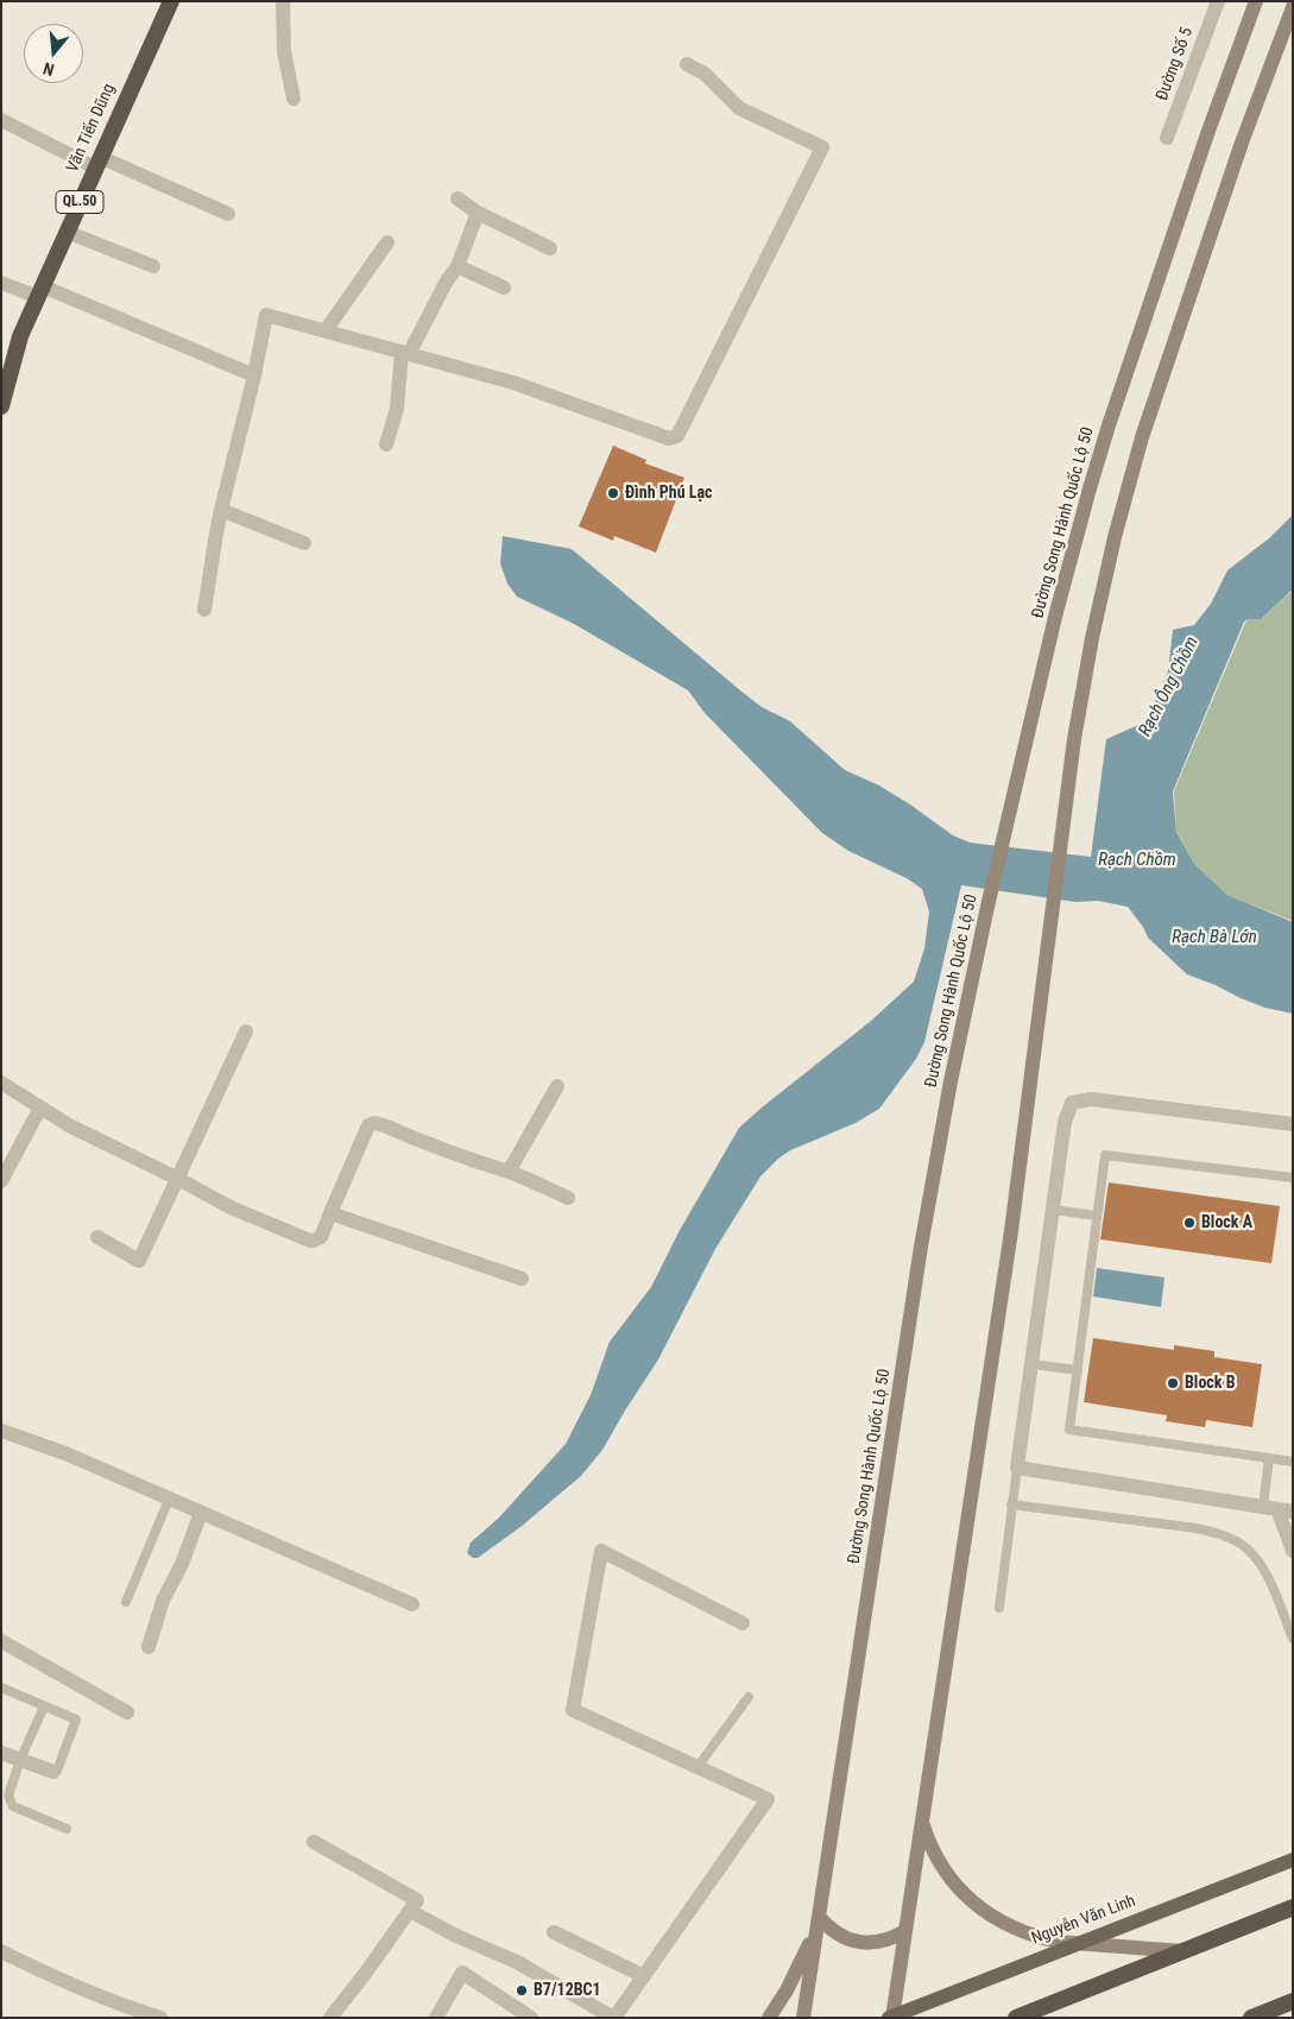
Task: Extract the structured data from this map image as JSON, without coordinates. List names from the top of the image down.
{
  "streets": {
    "highway": ["Văn Tiến Dũng", "QL.50"],
    "main road": ["Đường Song Hành Quốc Lộ 50", "Nguyễn Văn Linh"],
    "street": ["Đường Số 5"]
  },
  "water": ["Rạch Ông Chồm", "Rạch Chồm", "Rạch Bà Lớn"],
  "places": [
    "Đình Phú Lạc",
    "Block A",
    "Block B",
    "B7/12BC1"
  ],
  "north": "bottom"
}
